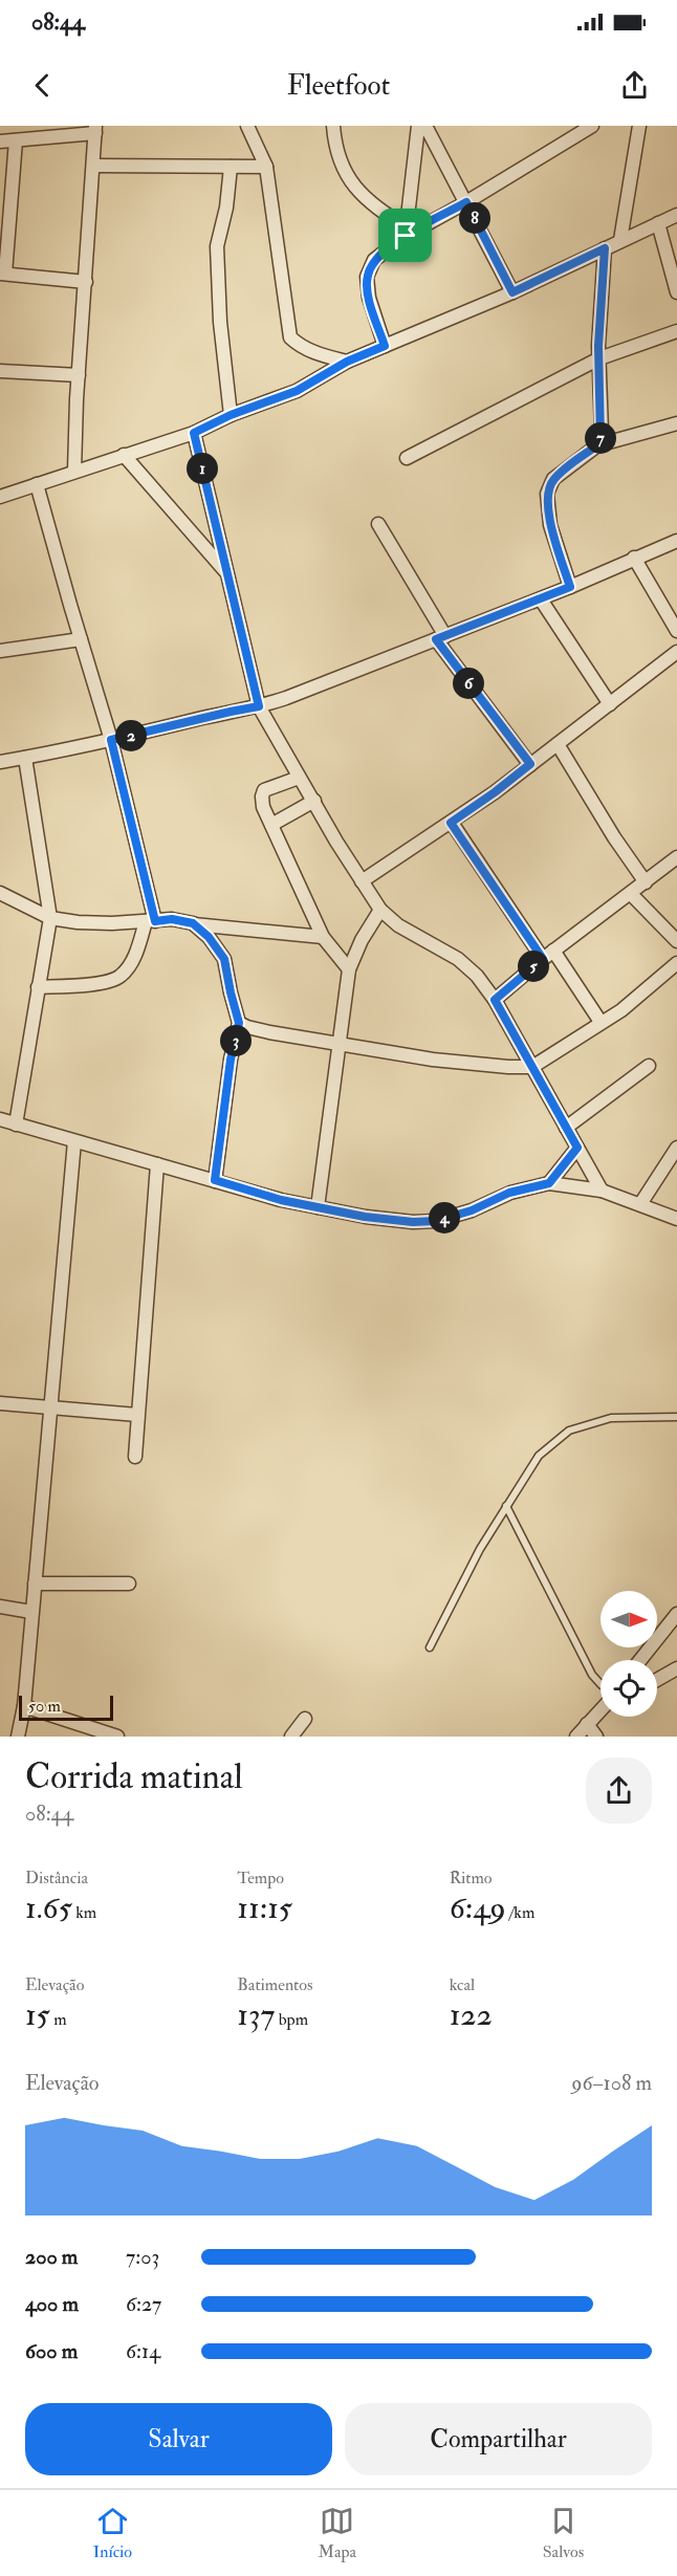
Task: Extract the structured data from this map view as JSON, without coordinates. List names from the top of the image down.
{
  "scale_bar": "50 m",
  "north": "right",
  "page": {
    "status": "08:44",
    "header": "Fleetfoot",
    "pins": [
      "8",
      "7",
      "1",
      "6",
      "2",
      "5",
      "3",
      "4"
    ],
    "scale": "50 m",
    "heading": ["Corrida matinal", "08:44"],
    "stats": [
      ["Distância", "1.65 km"],
      ["Tempo", "11:15"],
      ["Ritmo", "6:49 /km"],
      ["Elevação", "15 m"],
      ["Batimentos", "137 bpm"],
      ["kcal", "122"]
    ],
    "chart": ["Elevação", "96–108 m"],
    "list": [
      {
        "name": "200 m",
        "note": "7:03"
      },
      {
        "name": "400 m",
        "note": "6:27"
      },
      {
        "name": "600 m",
        "note": "6:14"
      }
    ],
    "buttons": ["Salvar", "Compartilhar"],
    "tabs": ["Início", "Mapa", "Salvos"]
  }
}
